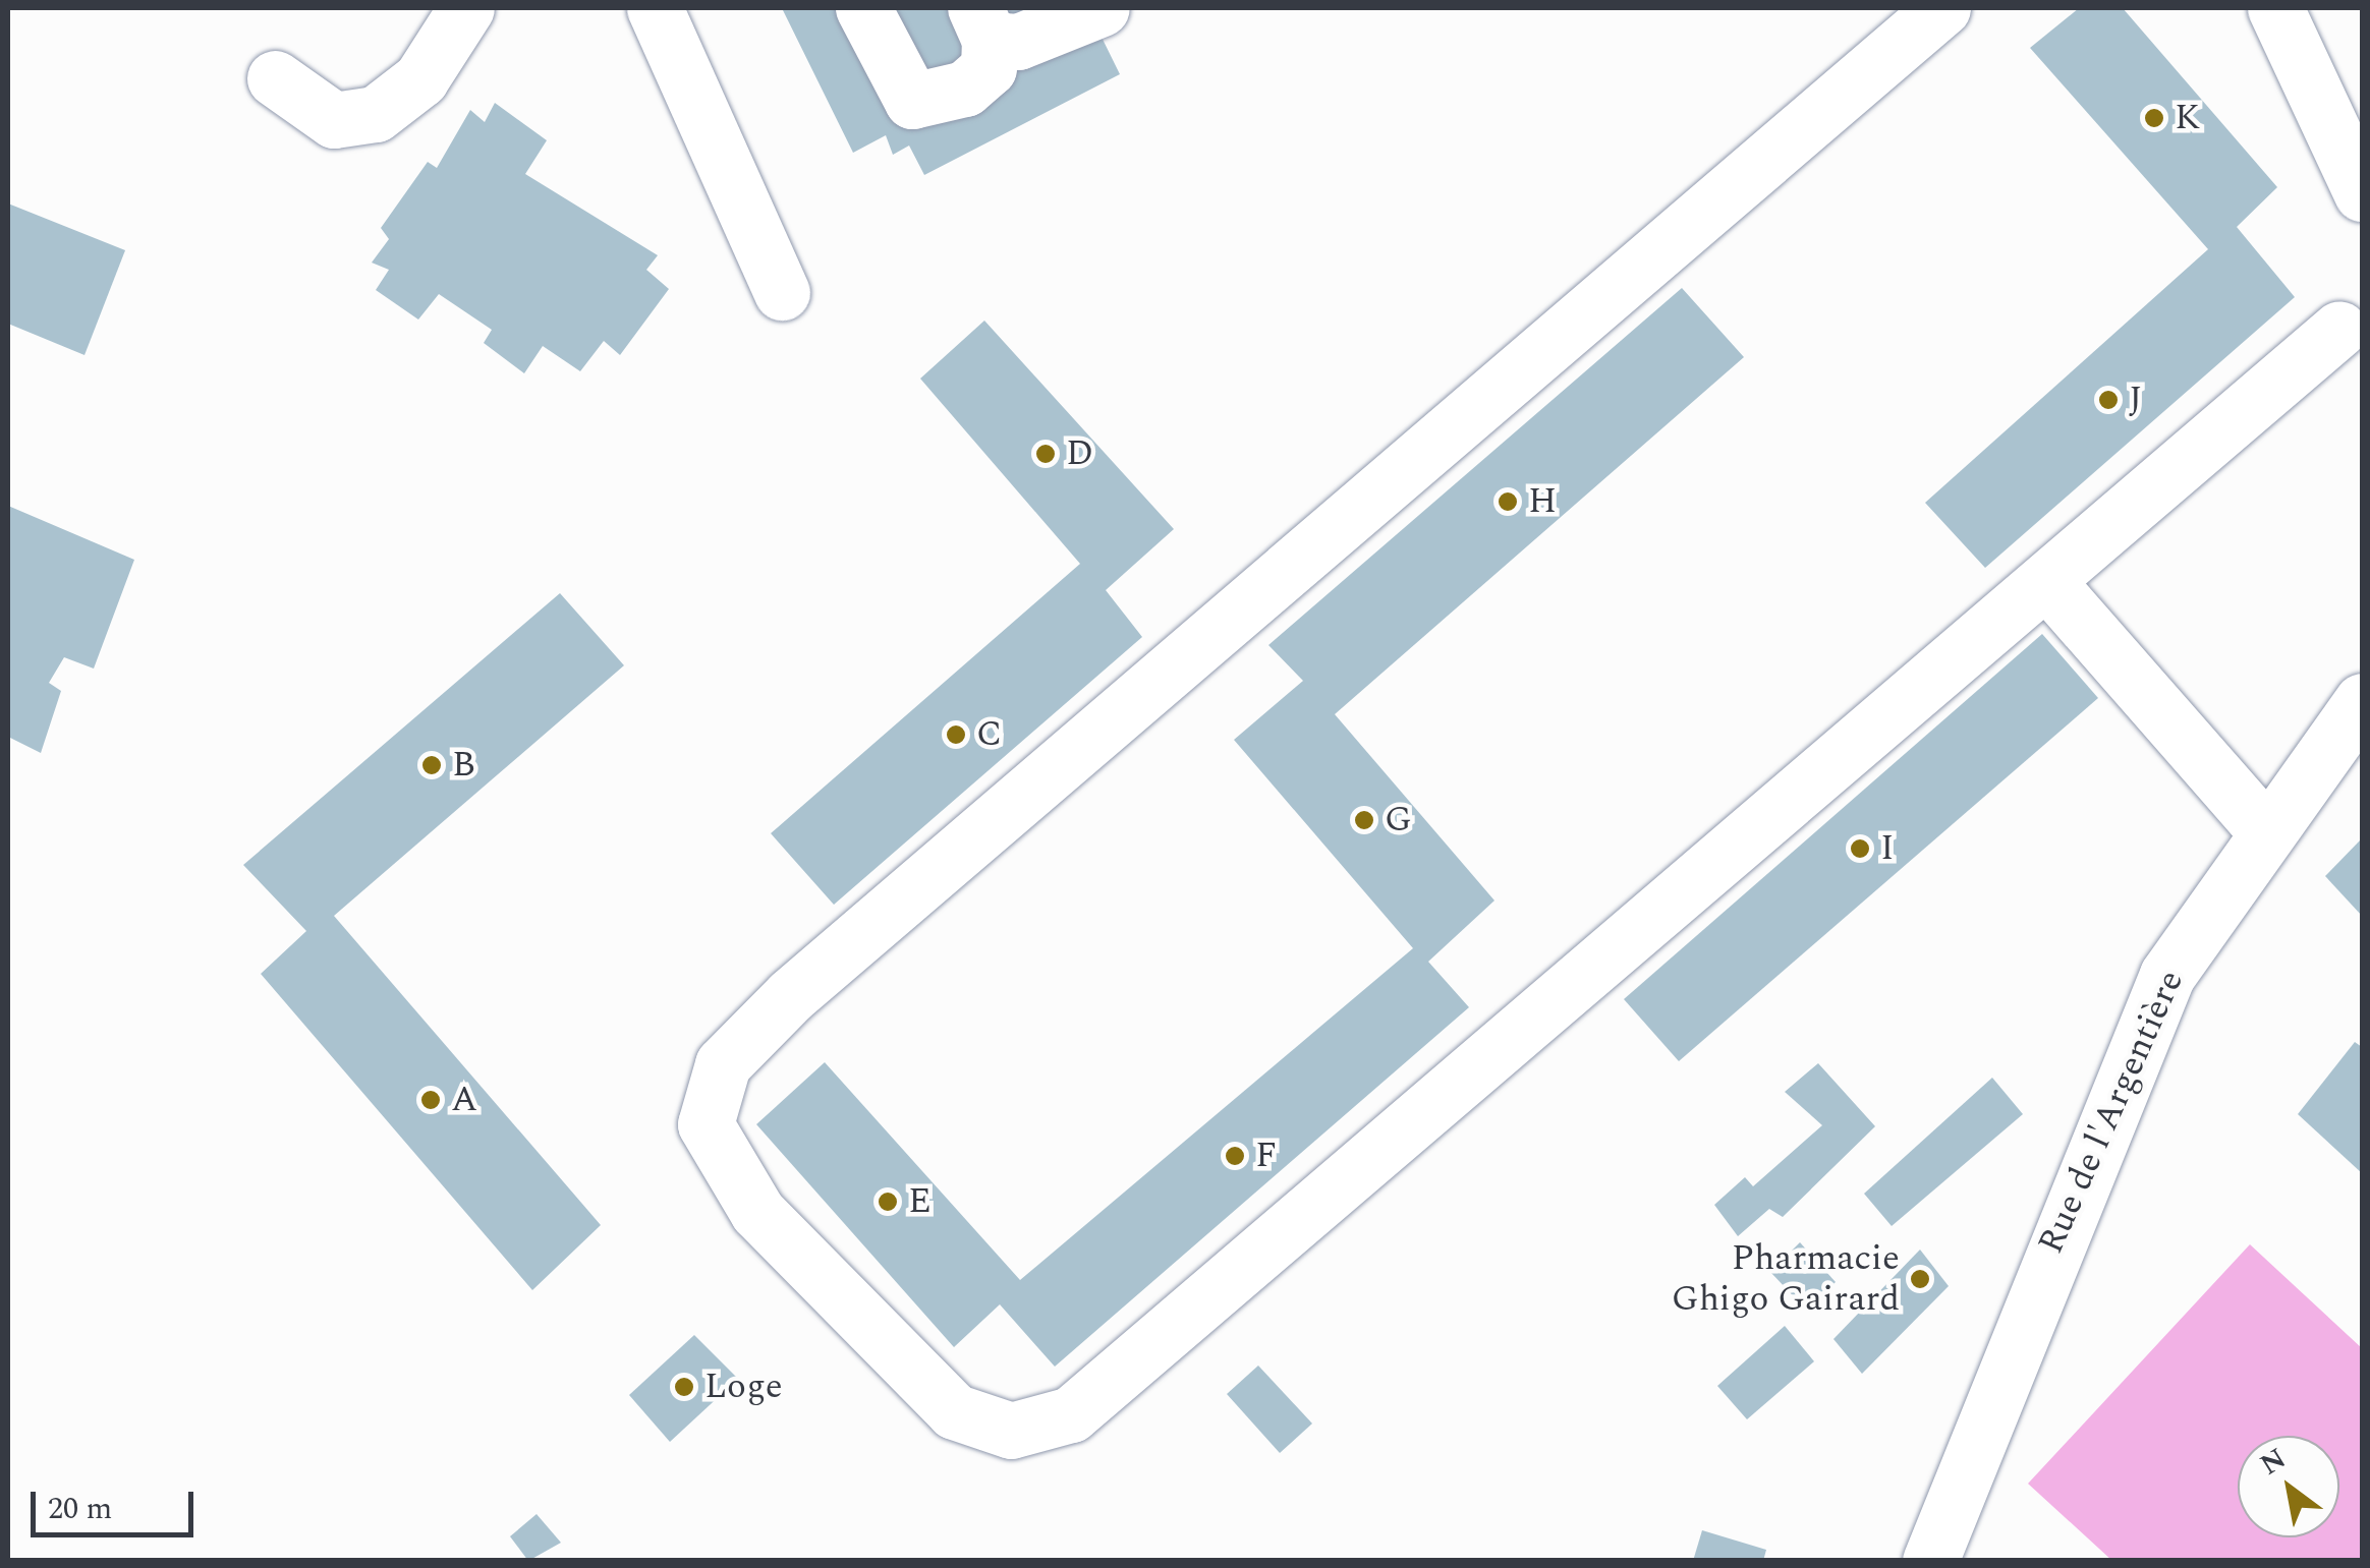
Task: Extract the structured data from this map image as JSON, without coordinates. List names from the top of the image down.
{
  "streets": {
    "street": ["Rue de l'Argentière"]
  },
  "places": [
    "K",
    "J",
    "D",
    "H",
    "C",
    "B",
    "G",
    "I",
    "A",
    "F",
    "E",
    "Pharmacie Ghigo Gairard",
    "Loge"
  ],
  "scale_bar": "20 m",
  "north": "top left"
}
